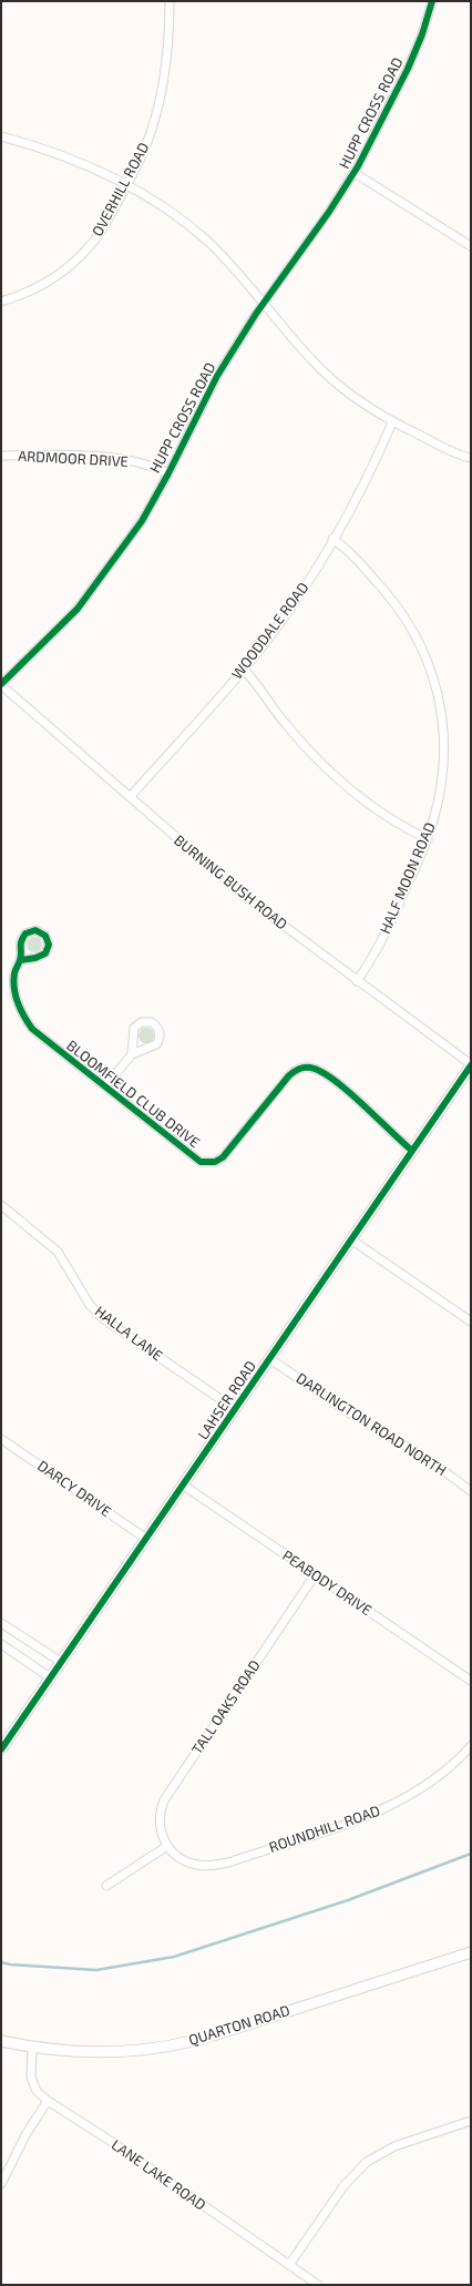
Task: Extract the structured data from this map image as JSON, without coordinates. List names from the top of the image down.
{
  "streets": {
    "street": [
      "HUPP CROSS ROAD",
      "OVERHILL ROAD",
      "ARDMOOR DRIVE",
      "WOODDALE ROAD",
      "HALF MOON ROAD",
      "BURNING BUSH ROAD",
      "BLOOMFIELD CLUB DRIVE",
      "HALLA LANE",
      "LAHSER ROAD",
      "DARLINGTON ROAD NORTH",
      "DARCY DRIVE",
      "PEABODY DRIVE",
      "TALL OAKS ROAD",
      "ROUNDHILL ROAD",
      "QUARTON ROAD",
      "LANE LAKE ROAD"
    ]
  },
  "crossings": [
    ["HUPP CROSS ROAD", "ARDMOOR DRIVE"],
    ["HUPP CROSS ROAD", "BURNING BUSH ROAD"],
    ["WOODDALE ROAD", "HALF MOON ROAD"],
    ["WOODDALE ROAD", "BURNING BUSH ROAD"],
    ["HALF MOON ROAD", "BURNING BUSH ROAD"],
    ["BURNING BUSH ROAD", "LAHSER ROAD"],
    ["BLOOMFIELD CLUB DRIVE", "LAHSER ROAD"],
    ["HALLA LANE", "LAHSER ROAD"],
    ["LAHSER ROAD", "DARLINGTON ROAD NORTH"],
    ["LAHSER ROAD", "DARCY DRIVE"],
    ["LAHSER ROAD", "PEABODY DRIVE"],
    ["PEABODY DRIVE", "TALL OAKS ROAD"],
    ["TALL OAKS ROAD", "ROUNDHILL ROAD"],
    ["QUARTON ROAD", "LANE LAKE ROAD"]
  ]
}
